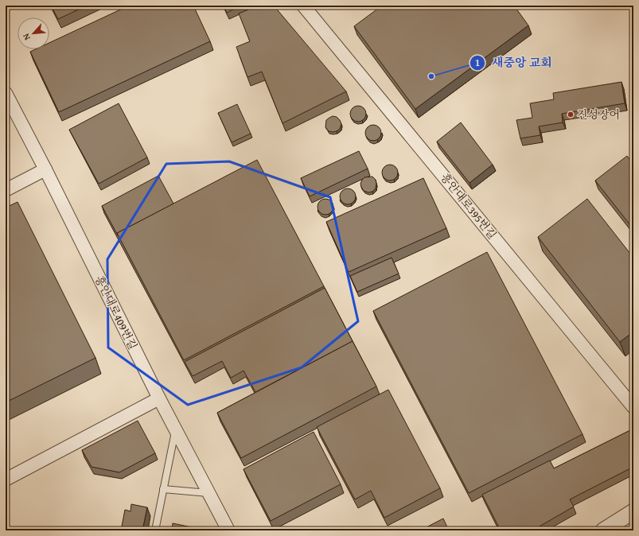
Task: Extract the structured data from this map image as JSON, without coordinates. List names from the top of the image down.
{
  "streets": {
    "street": ["흥안대로395번길", "흥안대로409번길"]
  },
  "places": ["새중앙 교회", "진성장어"],
  "north": "bottom left"
}
